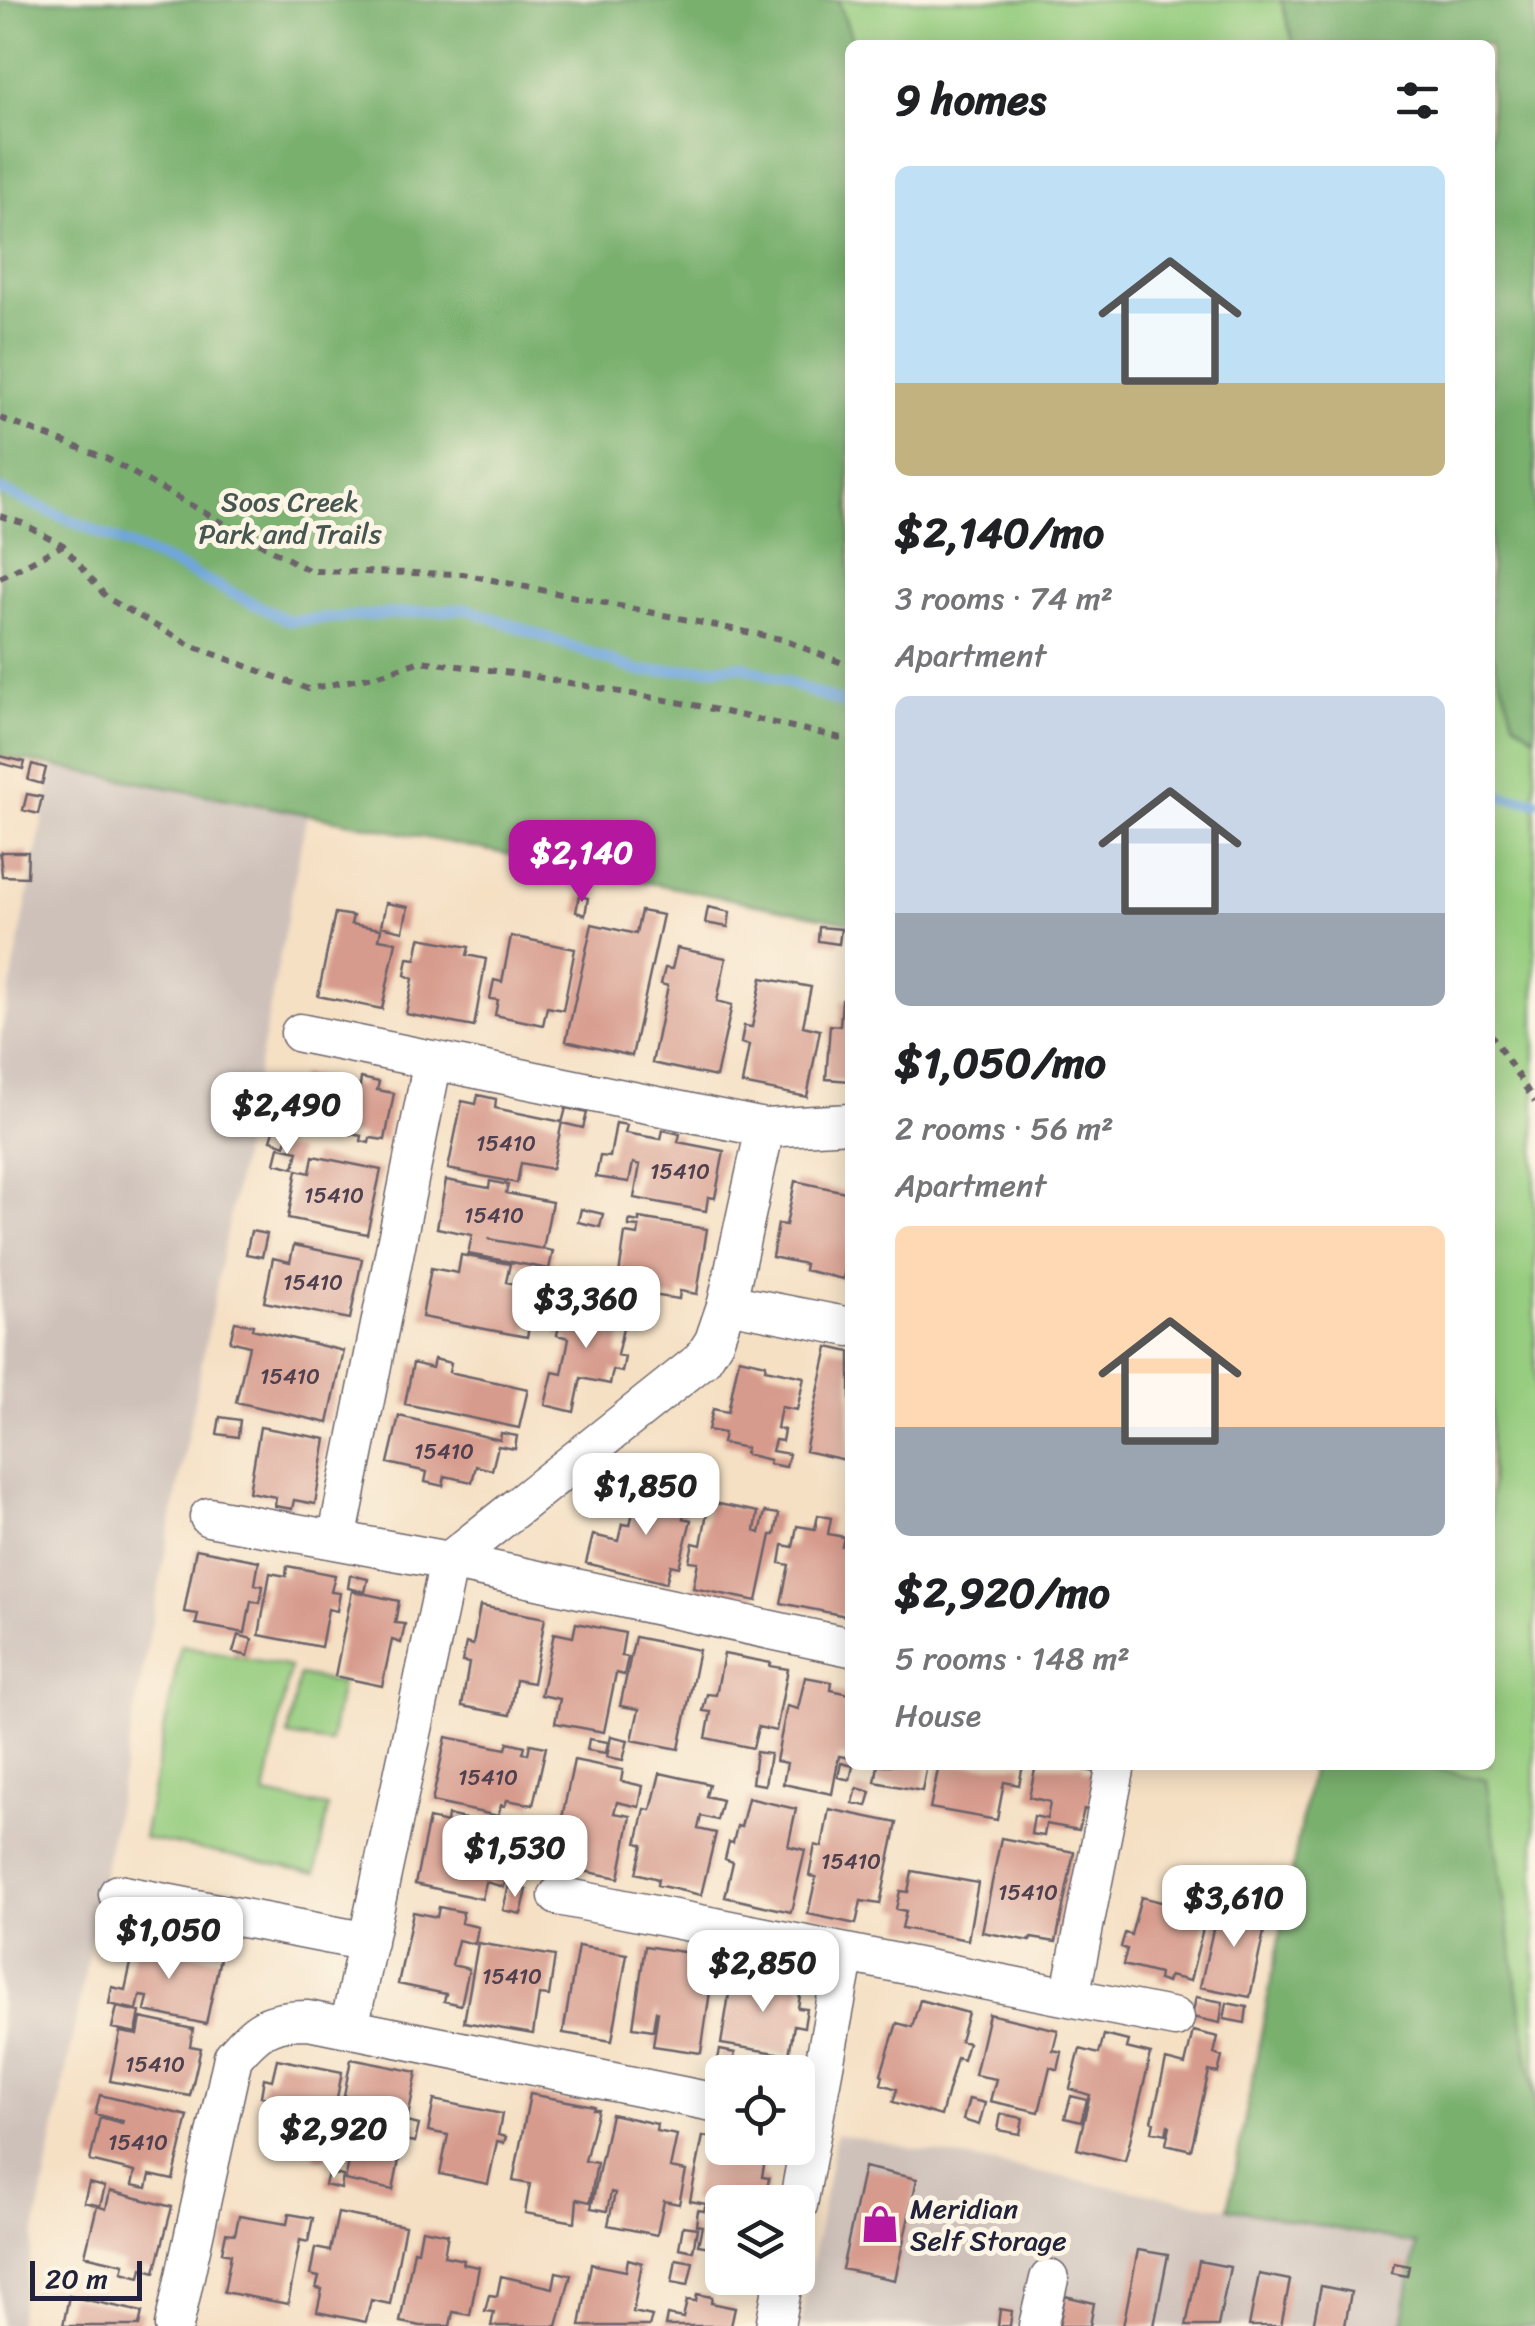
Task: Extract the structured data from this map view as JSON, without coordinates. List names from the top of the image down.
{
  "parks": ["Soos Creek Park and Trails"],
  "places": {
    "shop": ["Meridian Self Storage"]
  },
  "house_numbers": [
    "15410",
    "15410",
    "15410",
    "15410",
    "15410",
    "15410",
    "15410",
    "15410",
    "15410",
    "15410",
    "15410",
    "15410",
    "15410"
  ],
  "scale_bar": "20 m",
  "page": {
    "heading": "9 homes",
    "list": [
      {
        "name": "$2,140/mo",
        "note": "3 rooms · 74 m² · Apartment"
      },
      {
        "name": "$1,050/mo",
        "note": "2 rooms · 56 m² · Apartment"
      },
      {
        "name": "$2,920/mo",
        "note": "5 rooms · 148 m² · House"
      }
    ],
    "price": [
      "$2,140",
      "$2,490",
      "$3,360",
      "$1,850",
      "$1,530",
      "$3,610",
      "$1,050",
      "$2,850",
      "$2,920"
    ],
    "scale": "20 m"
  }
}
